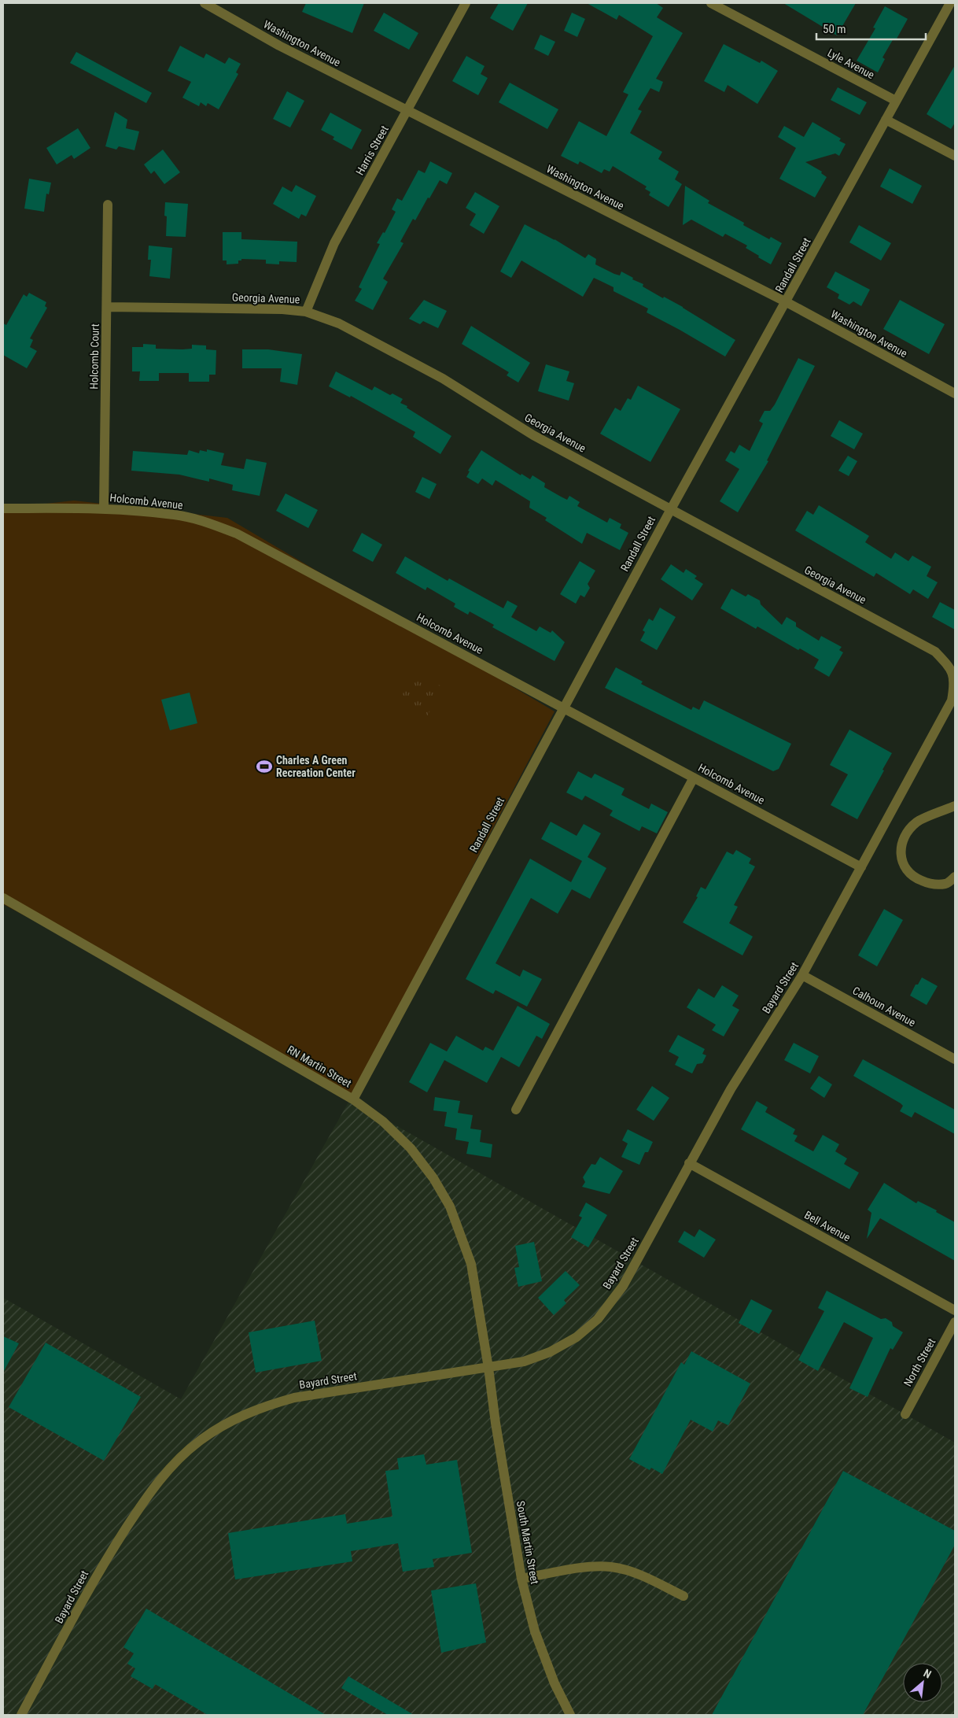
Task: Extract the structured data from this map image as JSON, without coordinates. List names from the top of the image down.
{
  "streets": {
    "street": [
      "Washington Avenue",
      "Lyle Avenue",
      "Harris Street",
      "Randall Street",
      "Georgia Avenue",
      "Holcomb Court",
      "Holcomb Avenue",
      "Bayard Street",
      "Calhoun Avenue",
      "RN Martin Street",
      "Bell Avenue",
      "North Street",
      "South Martin Street"
    ]
  },
  "crossings": [
    ["Washington Avenue", "Harris Street"],
    ["Washington Avenue", "Randall Street"],
    ["Lyle Avenue", "Randall Street"],
    ["Harris Street", "Georgia Avenue"],
    ["Randall Street", "Georgia Avenue"],
    ["Randall Street", "Holcomb Avenue"],
    ["Randall Street", "RN Martin Street"],
    ["Georgia Avenue", "Holcomb Court"],
    ["Georgia Avenue", "Bayard Street"],
    ["Holcomb Court", "Holcomb Avenue"],
    ["Holcomb Avenue", "Bayard Street"],
    ["Bayard Street", "Calhoun Avenue"],
    ["Bayard Street", "RN Martin Street"],
    ["Bayard Street", "Bell Avenue"],
    ["Bayard Street", "South Martin Street"],
    ["RN Martin Street", "South Martin Street"]
  ],
  "places": {
    "sports": ["Charles A Green Recreation Center"]
  },
  "scale_bar": "50 m",
  "north": "top right"
}
